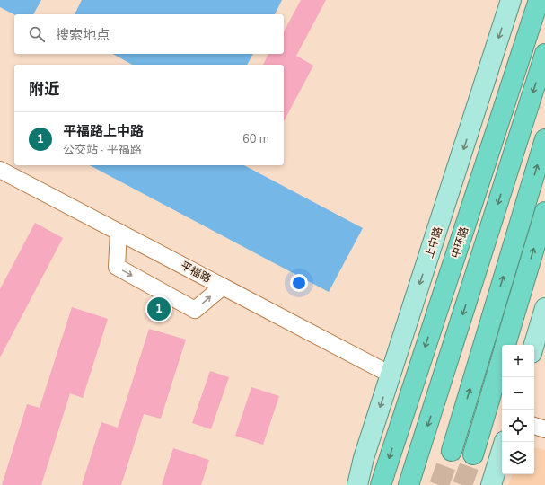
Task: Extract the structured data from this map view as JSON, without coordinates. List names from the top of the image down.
{
  "streets": {
    "highway": ["中环路"],
    "main road": ["上中路"],
    "street": ["平福路"]
  },
  "crossings": [
    ["上中路", "平福路"]
  ],
  "one_way": ["上中路"],
  "page": {
    "search": "搜索地点",
    "heading": "附近",
    "list": [
      {
        "mark": "1",
        "name": "平福路上中路",
        "note": "公交站 · 平福路",
        "value": "60 m"
      }
    ],
    "pins": "1",
    "map_buttons": ["+", "−"]
  }
}
